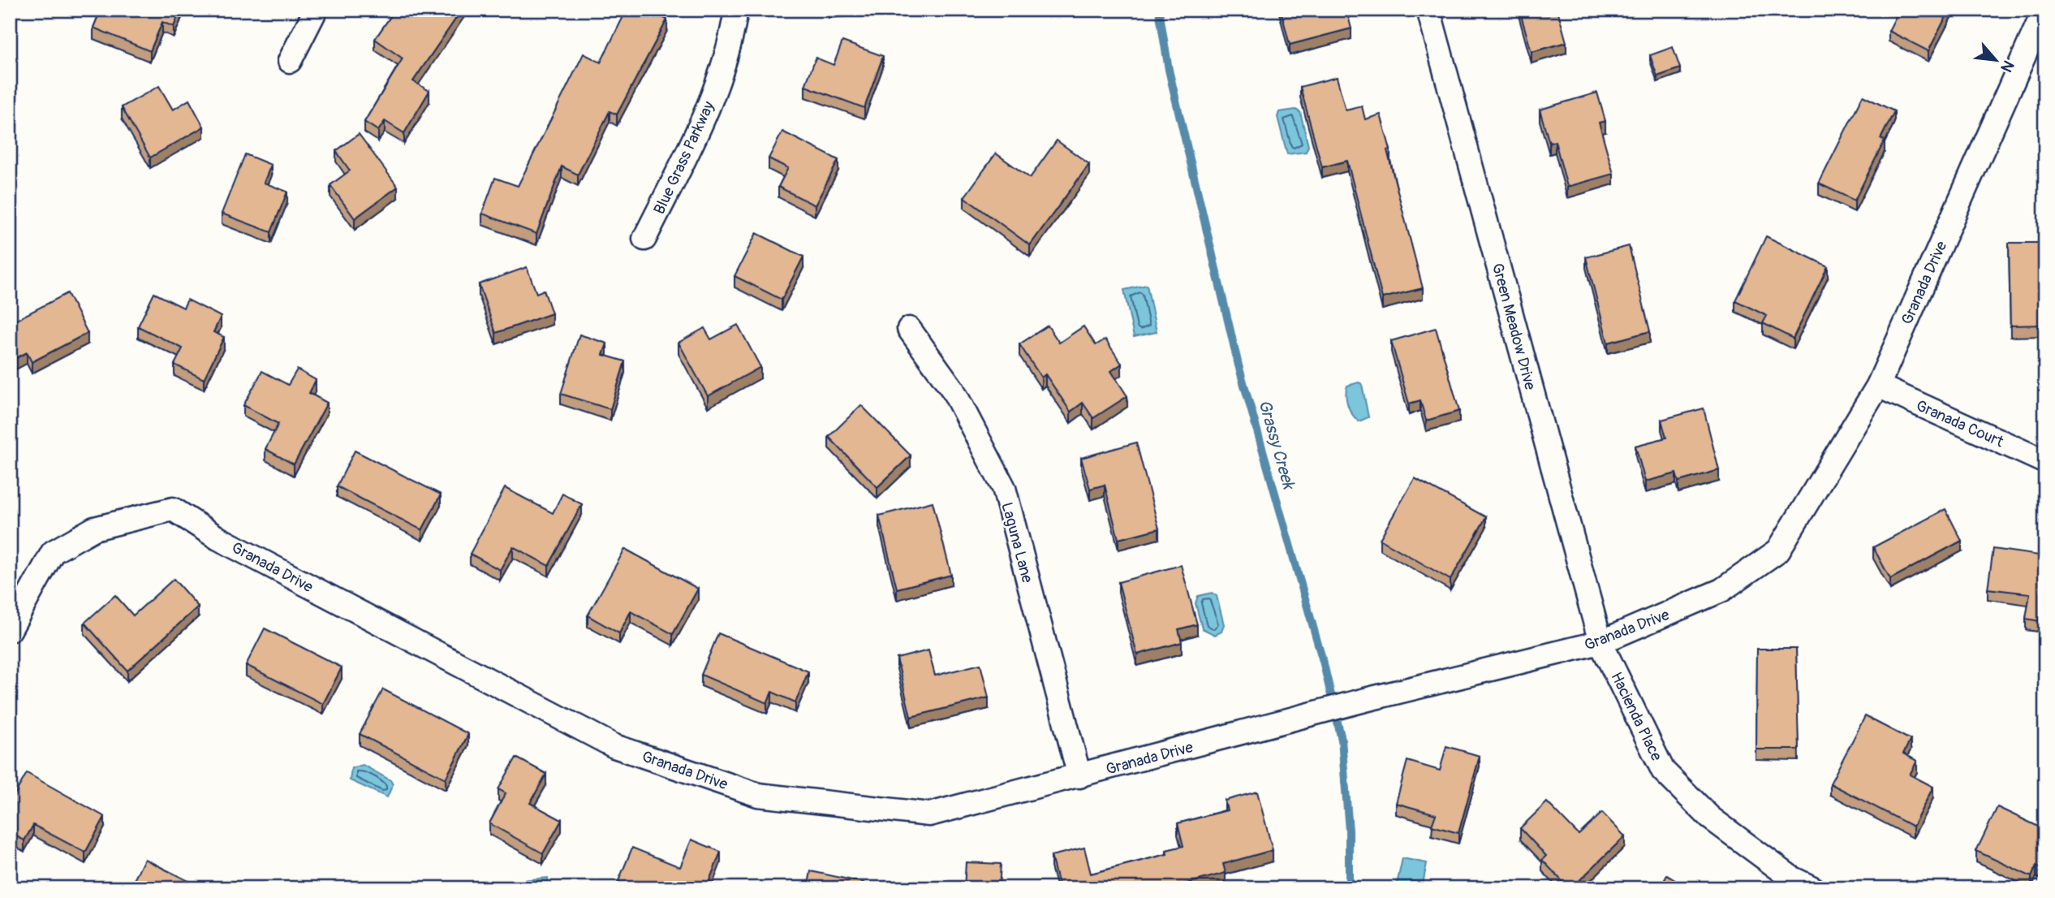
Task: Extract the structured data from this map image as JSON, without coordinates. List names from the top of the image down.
{
  "streets": {
    "street": [
      "Blue Grass Parkway",
      "Granada Drive",
      "Green Meadow Drive",
      "Granada Court",
      "Laguna Lane",
      "Hacienda Place"
    ]
  },
  "crossings": [
    ["Granada Drive", "Green Meadow Drive"],
    ["Granada Drive", "Granada Court"],
    ["Granada Drive", "Laguna Lane"],
    ["Granada Drive", "Hacienda Place"],
    ["Green Meadow Drive", "Hacienda Place"]
  ],
  "water": ["Grassy Creek"],
  "north": "bottom right"
}
